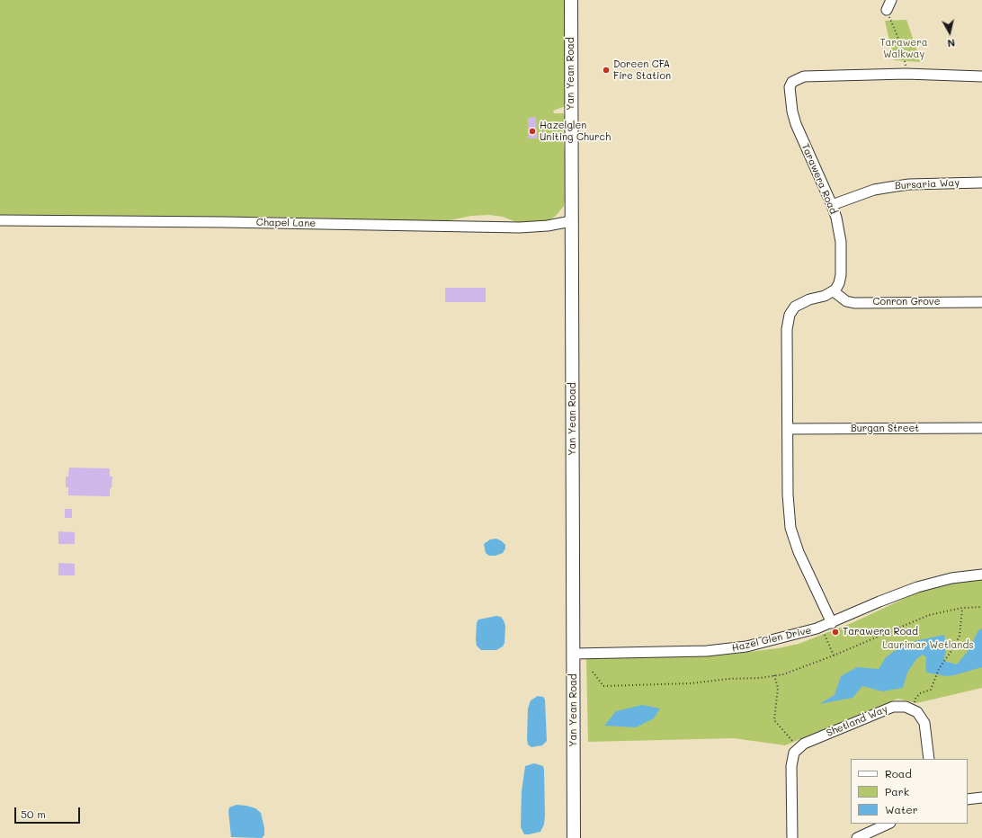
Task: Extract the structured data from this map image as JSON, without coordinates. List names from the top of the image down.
{
  "streets": {
    "main road": ["Yan Yean Road"],
    "street": [
      "Tarawera Road",
      "Bursaria Way",
      "Chapel Lane",
      "Conron Grove",
      "Burgan Street",
      "Hazel Glen Drive",
      "Shetland Way"
    ]
  },
  "crossings": [
    ["Yan Yean Road", "Chapel Lane"],
    ["Yan Yean Road", "Hazel Glen Drive"],
    ["Tarawera Road", "Bursaria Way"],
    ["Tarawera Road", "Conron Grove"]
  ],
  "parks": ["Tarawera Walkway", "Laurimar Wetlands"],
  "places": ["Doreen CFA Fire Station", "Hazelglen Uniting Church", "Tarawera Road"],
  "legend": ["Road", "Park", "Water"],
  "scale_bar": "50 m",
  "north": "bottom"
}
